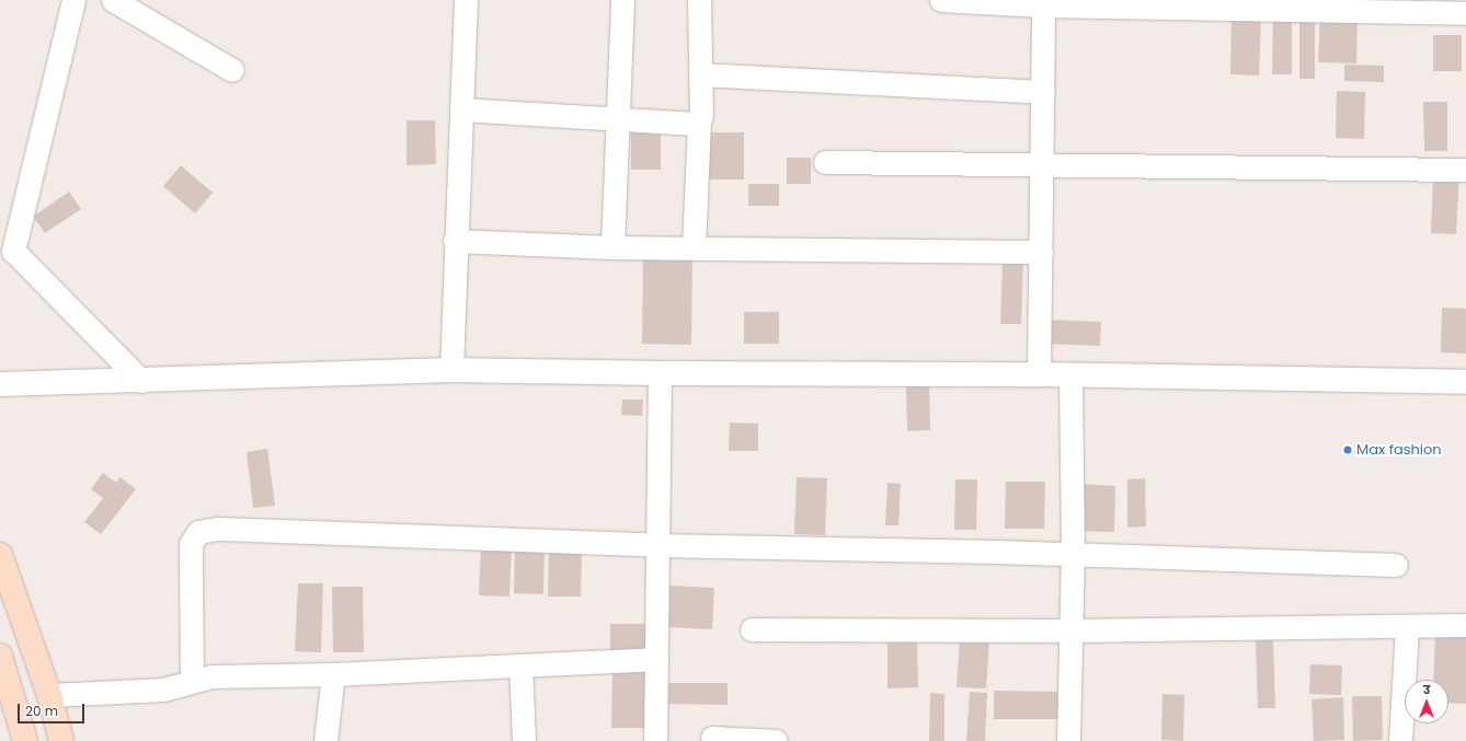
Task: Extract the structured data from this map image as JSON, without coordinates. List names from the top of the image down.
{
  "places": ["Max fashion"],
  "scale_bar": "20 m",
  "north": "top"
}
